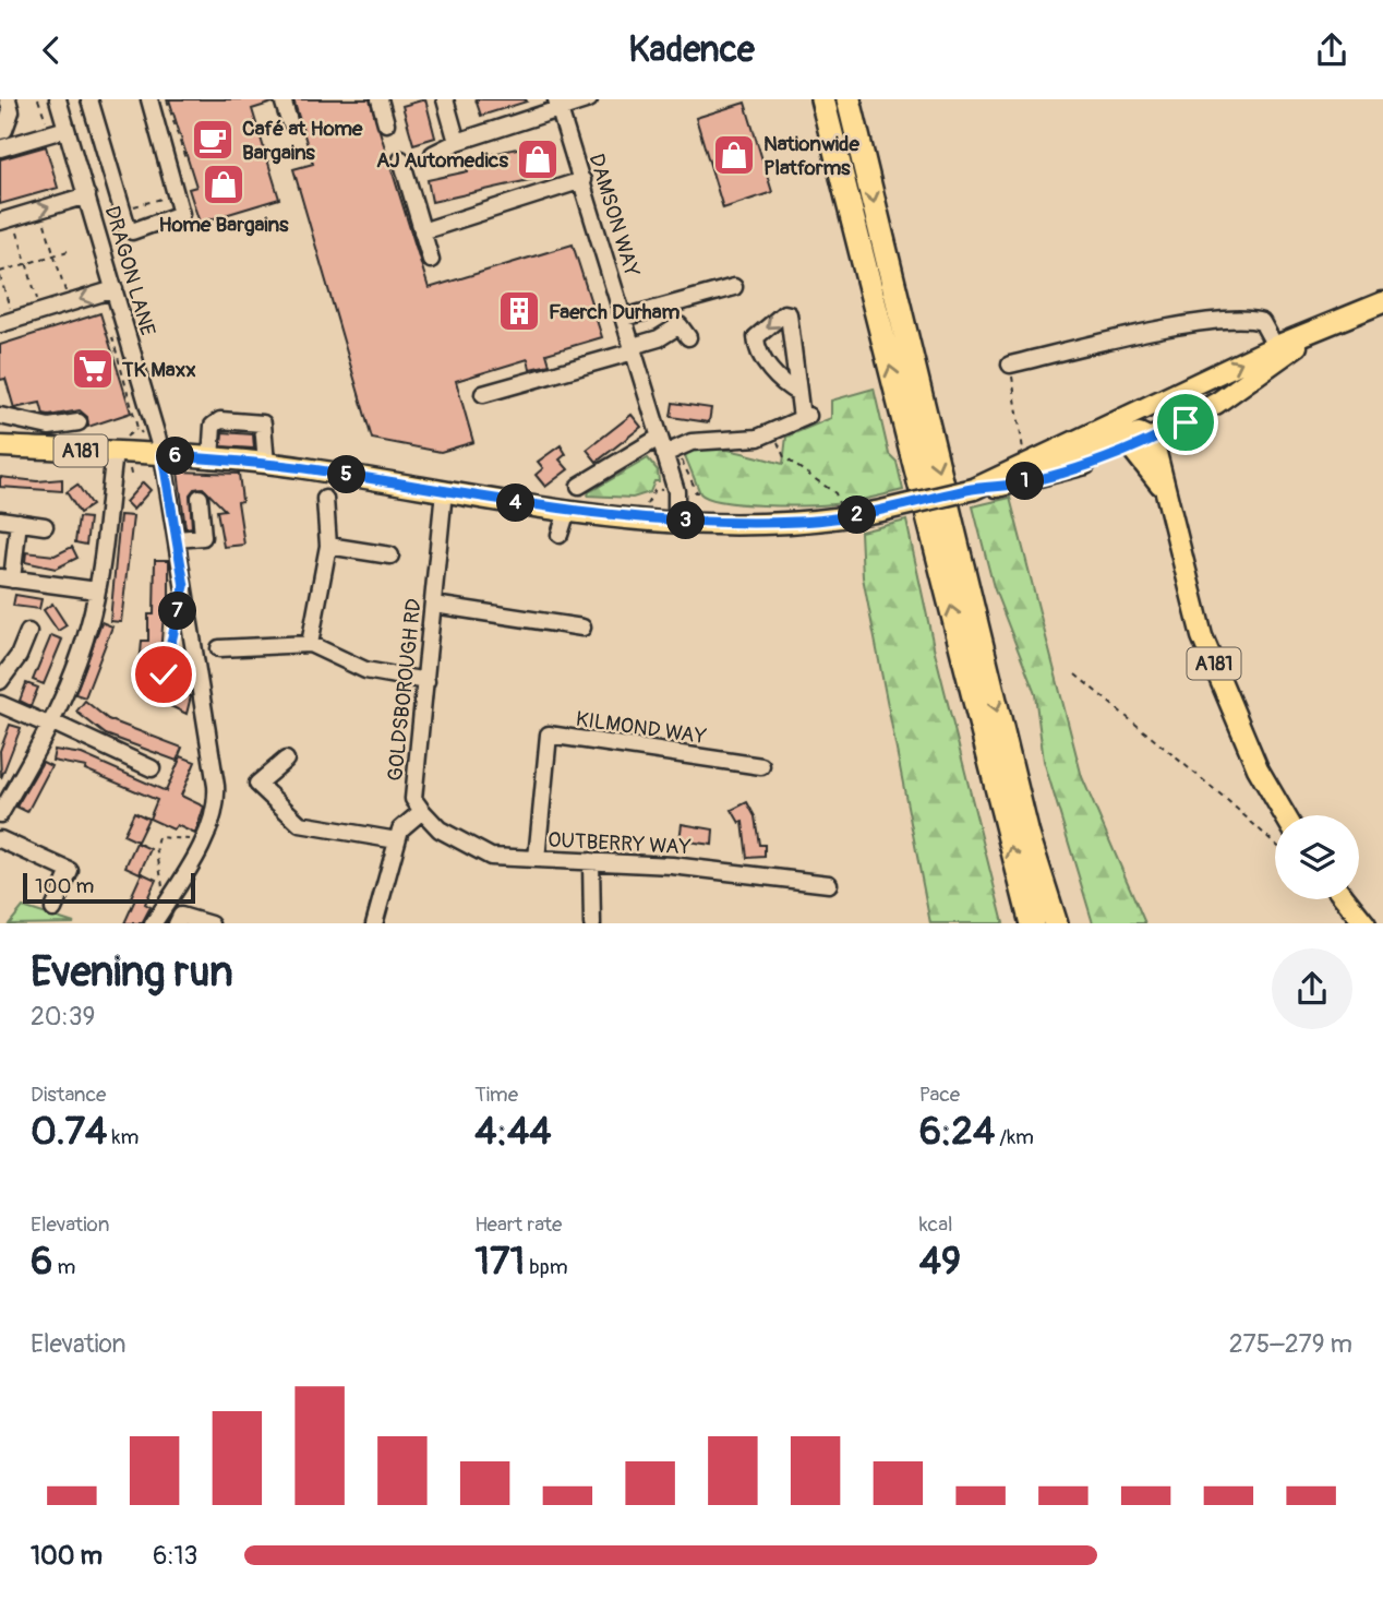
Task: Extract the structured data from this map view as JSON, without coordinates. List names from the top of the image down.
{
  "streets": {
    "main road": ["A181"],
    "street": [
      "DAMSON WAY",
      "DRAGON LANE",
      "GOLDSBOROUGH RD",
      "KILMOND WAY",
      "OUTBERRY WAY"
    ]
  },
  "crossings": [
    ["DAMSON WAY", "A181"],
    ["DRAGON LANE", "A181"],
    ["A181", "GOLDSBOROUGH RD"],
    ["GOLDSBOROUGH RD", "OUTBERRY WAY"],
    ["KILMOND WAY", "OUTBERRY WAY"]
  ],
  "places": {
    "cafe": ["Café at Home Bargains"],
    "shop": ["Nationwide Platforms", "AJ Automedics", "Home Bargains"],
    "building": ["Faerch Durham"],
    "supermarket": ["TK Maxx"]
  },
  "scale_bar": "100 m",
  "page": {
    "header": "Kadence",
    "pins": [
      "6",
      "5",
      "1",
      "4",
      "2",
      "3",
      "7"
    ],
    "scale": "100 m",
    "heading": ["Evening run", "20:39"],
    "stats": [
      ["Distance", "0.74 km"],
      ["Time", "4:44"],
      ["Pace", "6:24 /km"],
      ["Elevation", "6 m"],
      ["Heart rate", "171 bpm"],
      ["kcal", "49"]
    ],
    "chart": ["Elevation", "275–279 m"],
    "list": [
      {
        "name": "100 m",
        "note": "6:13"
      }
    ]
  }
}
